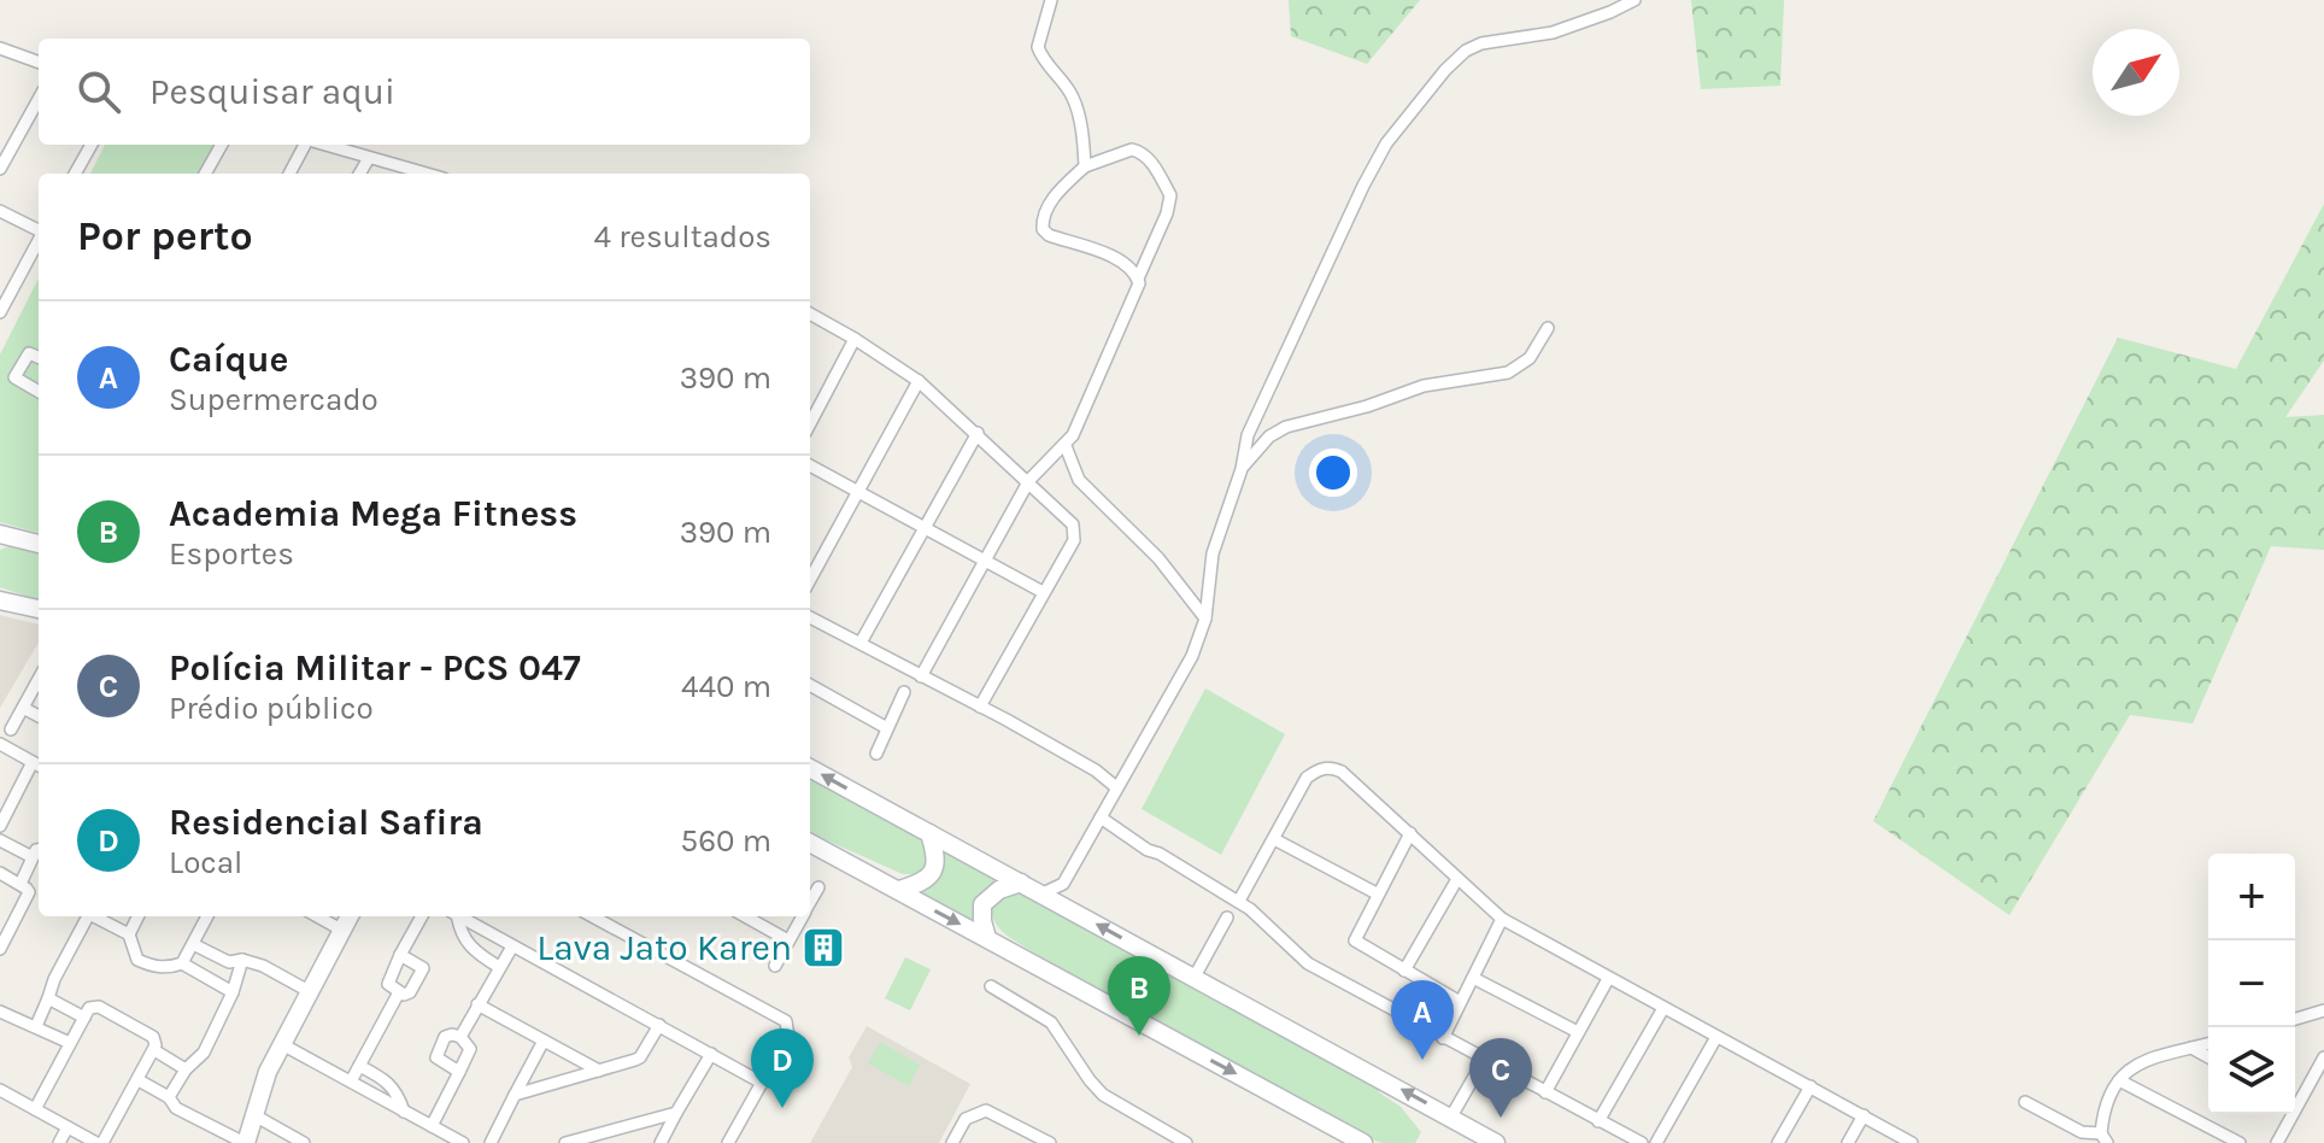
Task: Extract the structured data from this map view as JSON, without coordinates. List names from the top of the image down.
{
  "places": {
    "building": ["Lava Jato Karen"]
  },
  "north": "top right",
  "page": {
    "search": "Pesquisar aqui",
    "heading": ["Por perto", "4 resultados"],
    "list": [
      {
        "mark": "A",
        "name": "Caíque",
        "note": "Supermercado",
        "value": "390 m"
      },
      {
        "mark": "B",
        "name": "Academia Mega Fitness",
        "note": "Esportes",
        "value": "390 m"
      },
      {
        "mark": "C",
        "name": "Polícia Militar - PCS 047",
        "note": "Prédio público",
        "value": "440 m"
      },
      {
        "mark": "D",
        "name": "Residencial Safira",
        "note": "Local",
        "value": "560 m"
      }
    ],
    "map_buttons": ["+", "−"],
    "pins": [
      "B",
      "A",
      "D",
      "C"
    ]
  }
}
